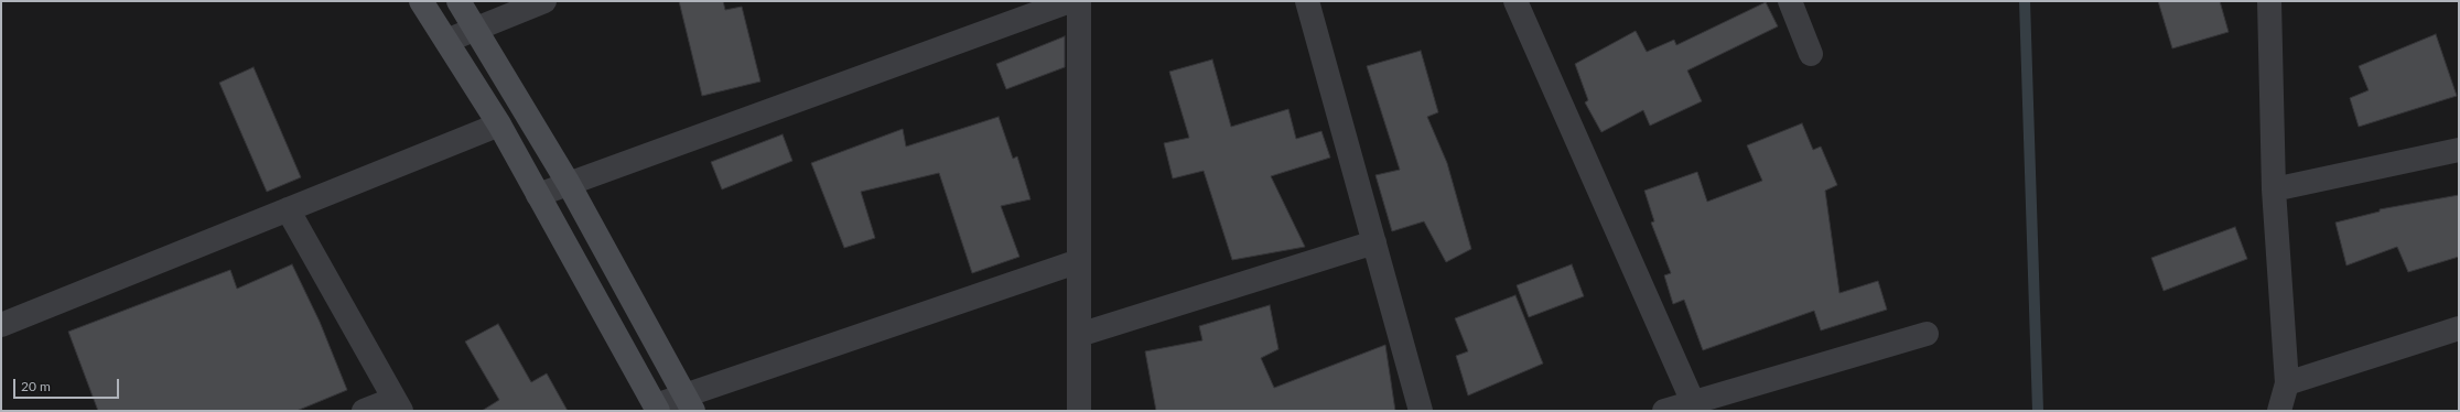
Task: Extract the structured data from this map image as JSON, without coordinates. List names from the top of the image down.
{
  "scale_bar": "20 m"
}
